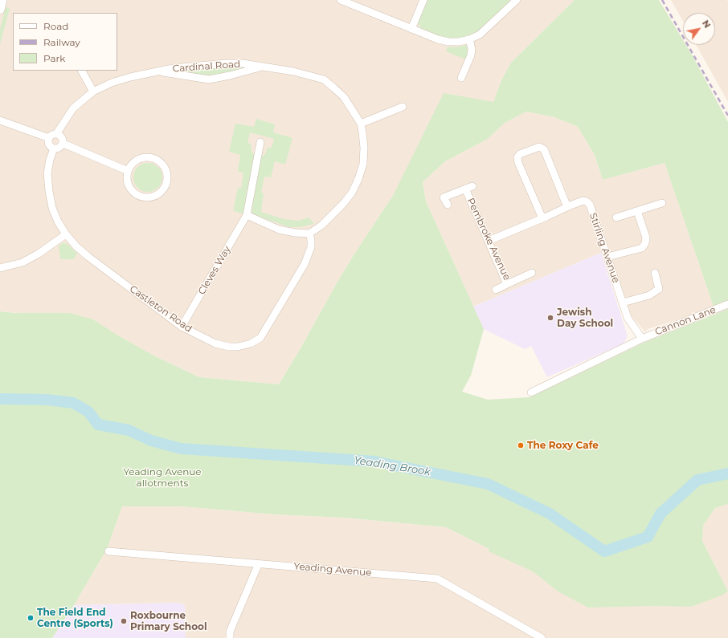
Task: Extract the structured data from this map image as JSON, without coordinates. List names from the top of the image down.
{
  "streets": {
    "street": [
      "Cardinal Road",
      "Pembroke Avenue",
      "Stirling Avenue",
      "Cleves Way",
      "Castleton Road",
      "Cannon Lane",
      "Yeading Avenue"
    ]
  },
  "crossings": [
    ["Cardinal Road", "Castleton Road"],
    ["Pembroke Avenue", "Stirling Avenue"],
    ["Stirling Avenue", "Cannon Lane"],
    ["Cleves Way", "Castleton Road"]
  ],
  "water": ["Yeading Brook"],
  "parks": ["Yeading Avenue allotments"],
  "places": [
    "Jewish Day School",
    "The Roxy Cafe",
    "The Field End Centre (Sports)",
    "Roxbourne Primary School"
  ],
  "legend": ["Road", "Railway", "Park"],
  "north": "top right"
}
